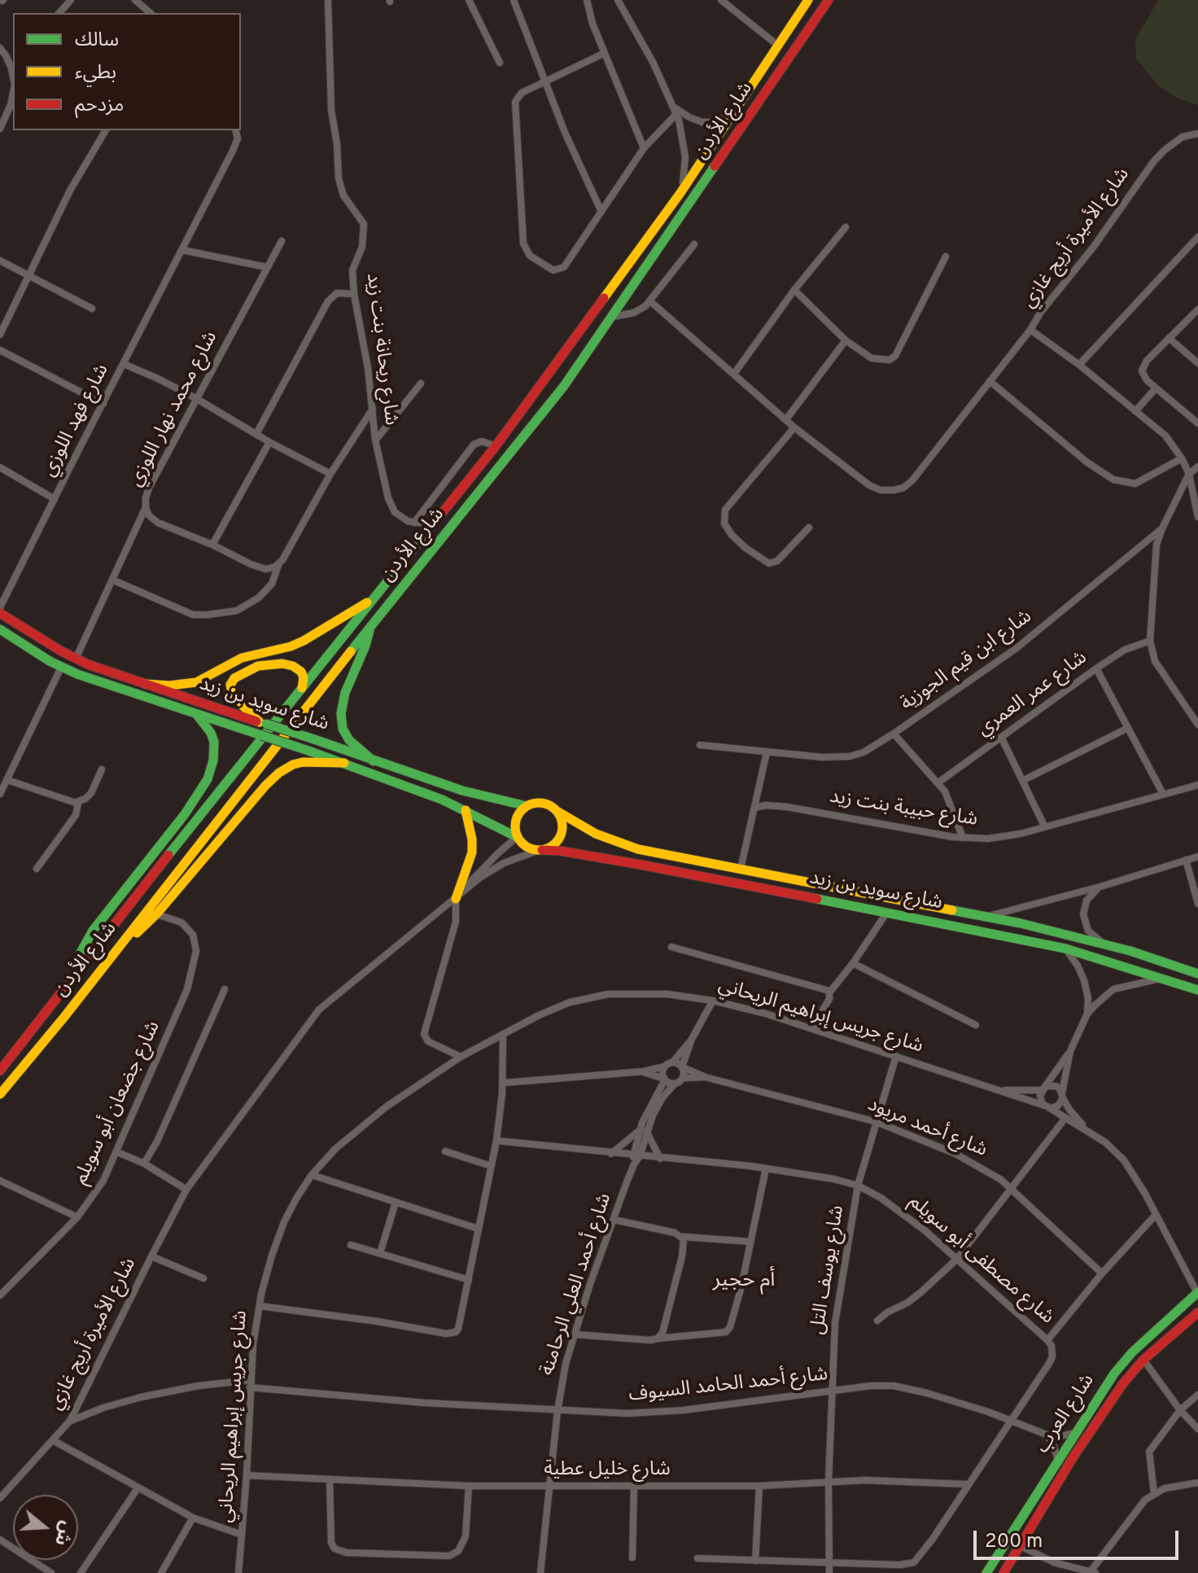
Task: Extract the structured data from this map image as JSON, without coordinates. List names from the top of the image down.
{
  "streets": {
    "main road": ["شارع الأردن", "شارع سويد بن زيد", "شارع العرب"],
    "street": [
      "شارع الأميرة أريج غازي",
      "شارع ريحانة بنت زيد",
      "شارع محمد نهار اللوزي",
      "شارع فهد اللوزي",
      "شارع ابن قيم الجوزية",
      "شارع عمر العمري",
      "شارع حبيبة بنت زيد",
      "شارع جريس إبراهيم الريحاني",
      "شارع جضعان أبو سويلم",
      "شارع أحمد مريود",
      "شارع مصطفى أبو سويلم",
      "شارع يوسف التل",
      "شارع أحمد العلي الرحامنة",
      "شارع أحمد الحامد السيوف",
      "شارع خليل عطية"
    ]
  },
  "crossings": [
    ["شارع الأميرة أريج غازي", "شارع أحمد الحامد السيوف"],
    ["شارع جريس إبراهيم الريحاني", "شارع يوسف التل"],
    ["شارع جريس إبراهيم الريحاني", "شارع أحمد الحامد السيوف"],
    ["شارع جريس إبراهيم الريحاني", "شارع العرب"],
    ["شارع جريس إبراهيم الريحاني", "شارع خليل عطية"],
    ["شارع أحمد مريود", "شارع يوسف التل"],
    ["شارع أحمد مريود", "شارع أحمد العلي الرحامنة"],
    ["شارع مصطفى أبو سويلم", "شارع يوسف التل"],
    ["شارع مصطفى أبو سويلم", "شارع أحمد العلي الرحامنة"],
    ["شارع مصطفى أبو سويلم", "شارع أحمد الحامد السيوف"],
    ["شارع مصطفى أبو سويلم", "شارع خليل عطية"],
    ["شارع يوسف التل", "شارع أحمد الحامد السيوف"],
    ["شارع يوسف التل", "شارع خليل عطية"],
    ["شارع أحمد العلي الرحامنة", "شارع أحمد الحامد السيوف"],
    ["شارع أحمد العلي الرحامنة", "شارع خليل عطية"],
    ["شارع أحمد الحامد السيوف", "شارع العرب"]
  ],
  "districts": ["أم حجير"],
  "legend": ["سالك", "بطيء", "مزدحم"],
  "scale_bar": "200 m",
  "north": "right"
}
